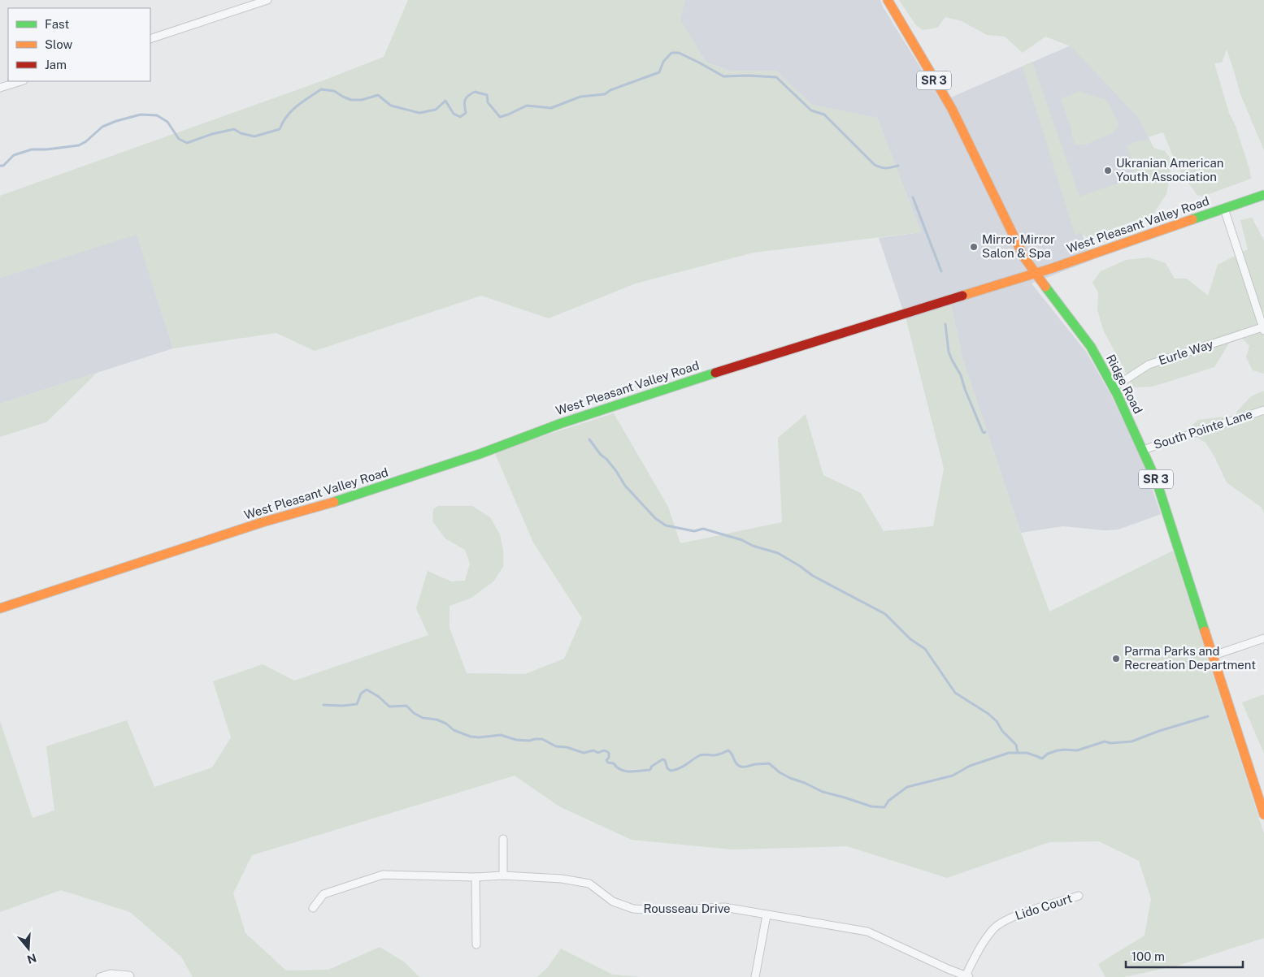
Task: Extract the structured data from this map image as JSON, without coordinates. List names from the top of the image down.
{
  "streets": {
    "main road": ["SR 3", "West Pleasant Valley Road", "Ridge Road"],
    "street": [
      "Eurle Way",
      "South Pointe Lane",
      "Lido Court",
      "Rousseau Drive"
    ]
  },
  "crossings": [
    ["West Pleasant Valley Road", "Ridge Road"],
    ["Eurle Way", "Ridge Road"],
    ["Ridge Road", "South Pointe Lane"],
    ["Lido Court", "Rousseau Drive"]
  ],
  "places": ["Ukranian American Youth Association", "Mirror Mirror Salon & Spa", "Parma Parks and Recreation Department"],
  "legend": ["Fast", "Slow", "Jam"],
  "scale_bar": "100 m",
  "north": "bottom"
}
